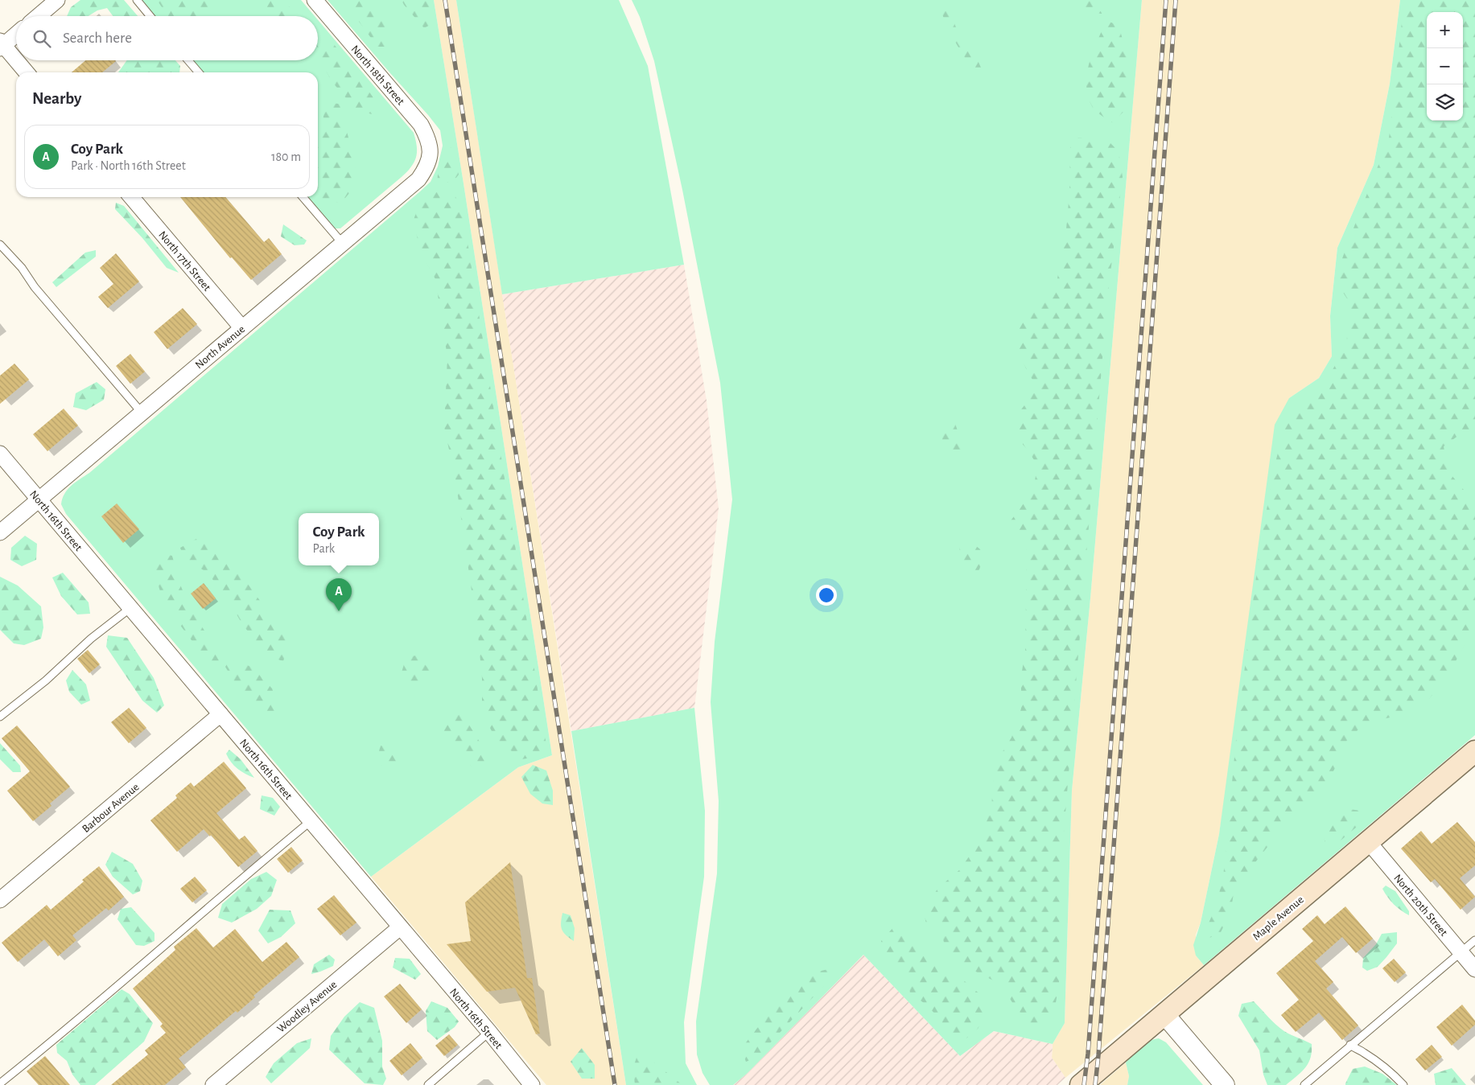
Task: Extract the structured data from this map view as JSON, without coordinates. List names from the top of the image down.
{
  "streets": {
    "main road": ["Maple Avenue"],
    "street": [
      "North 18th Street",
      "North 17th Street",
      "North Avenue",
      "North 16th Street",
      "Barbour Avenue",
      "North 20th Street",
      "Woodley Avenue"
    ]
  },
  "crossings": [
    ["North 18th Street", "North Avenue"],
    ["North 17th Street", "North Avenue"],
    ["North Avenue", "North 16th Street"],
    ["North 16th Street", "Barbour Avenue"],
    ["North 16th Street", "Woodley Avenue"],
    ["North 20th Street", "Maple Avenue"]
  ],
  "page": {
    "map_buttons": ["+", "−"],
    "search": "Search here",
    "heading": "Nearby",
    "list": [
      {
        "mark": "A",
        "name": "Coy Park",
        "note": "Park · North 16th Street",
        "value": "180 m"
      }
    ],
    "popup": ["Coy Park", "Park"],
    "pins": "A"
  }
}
